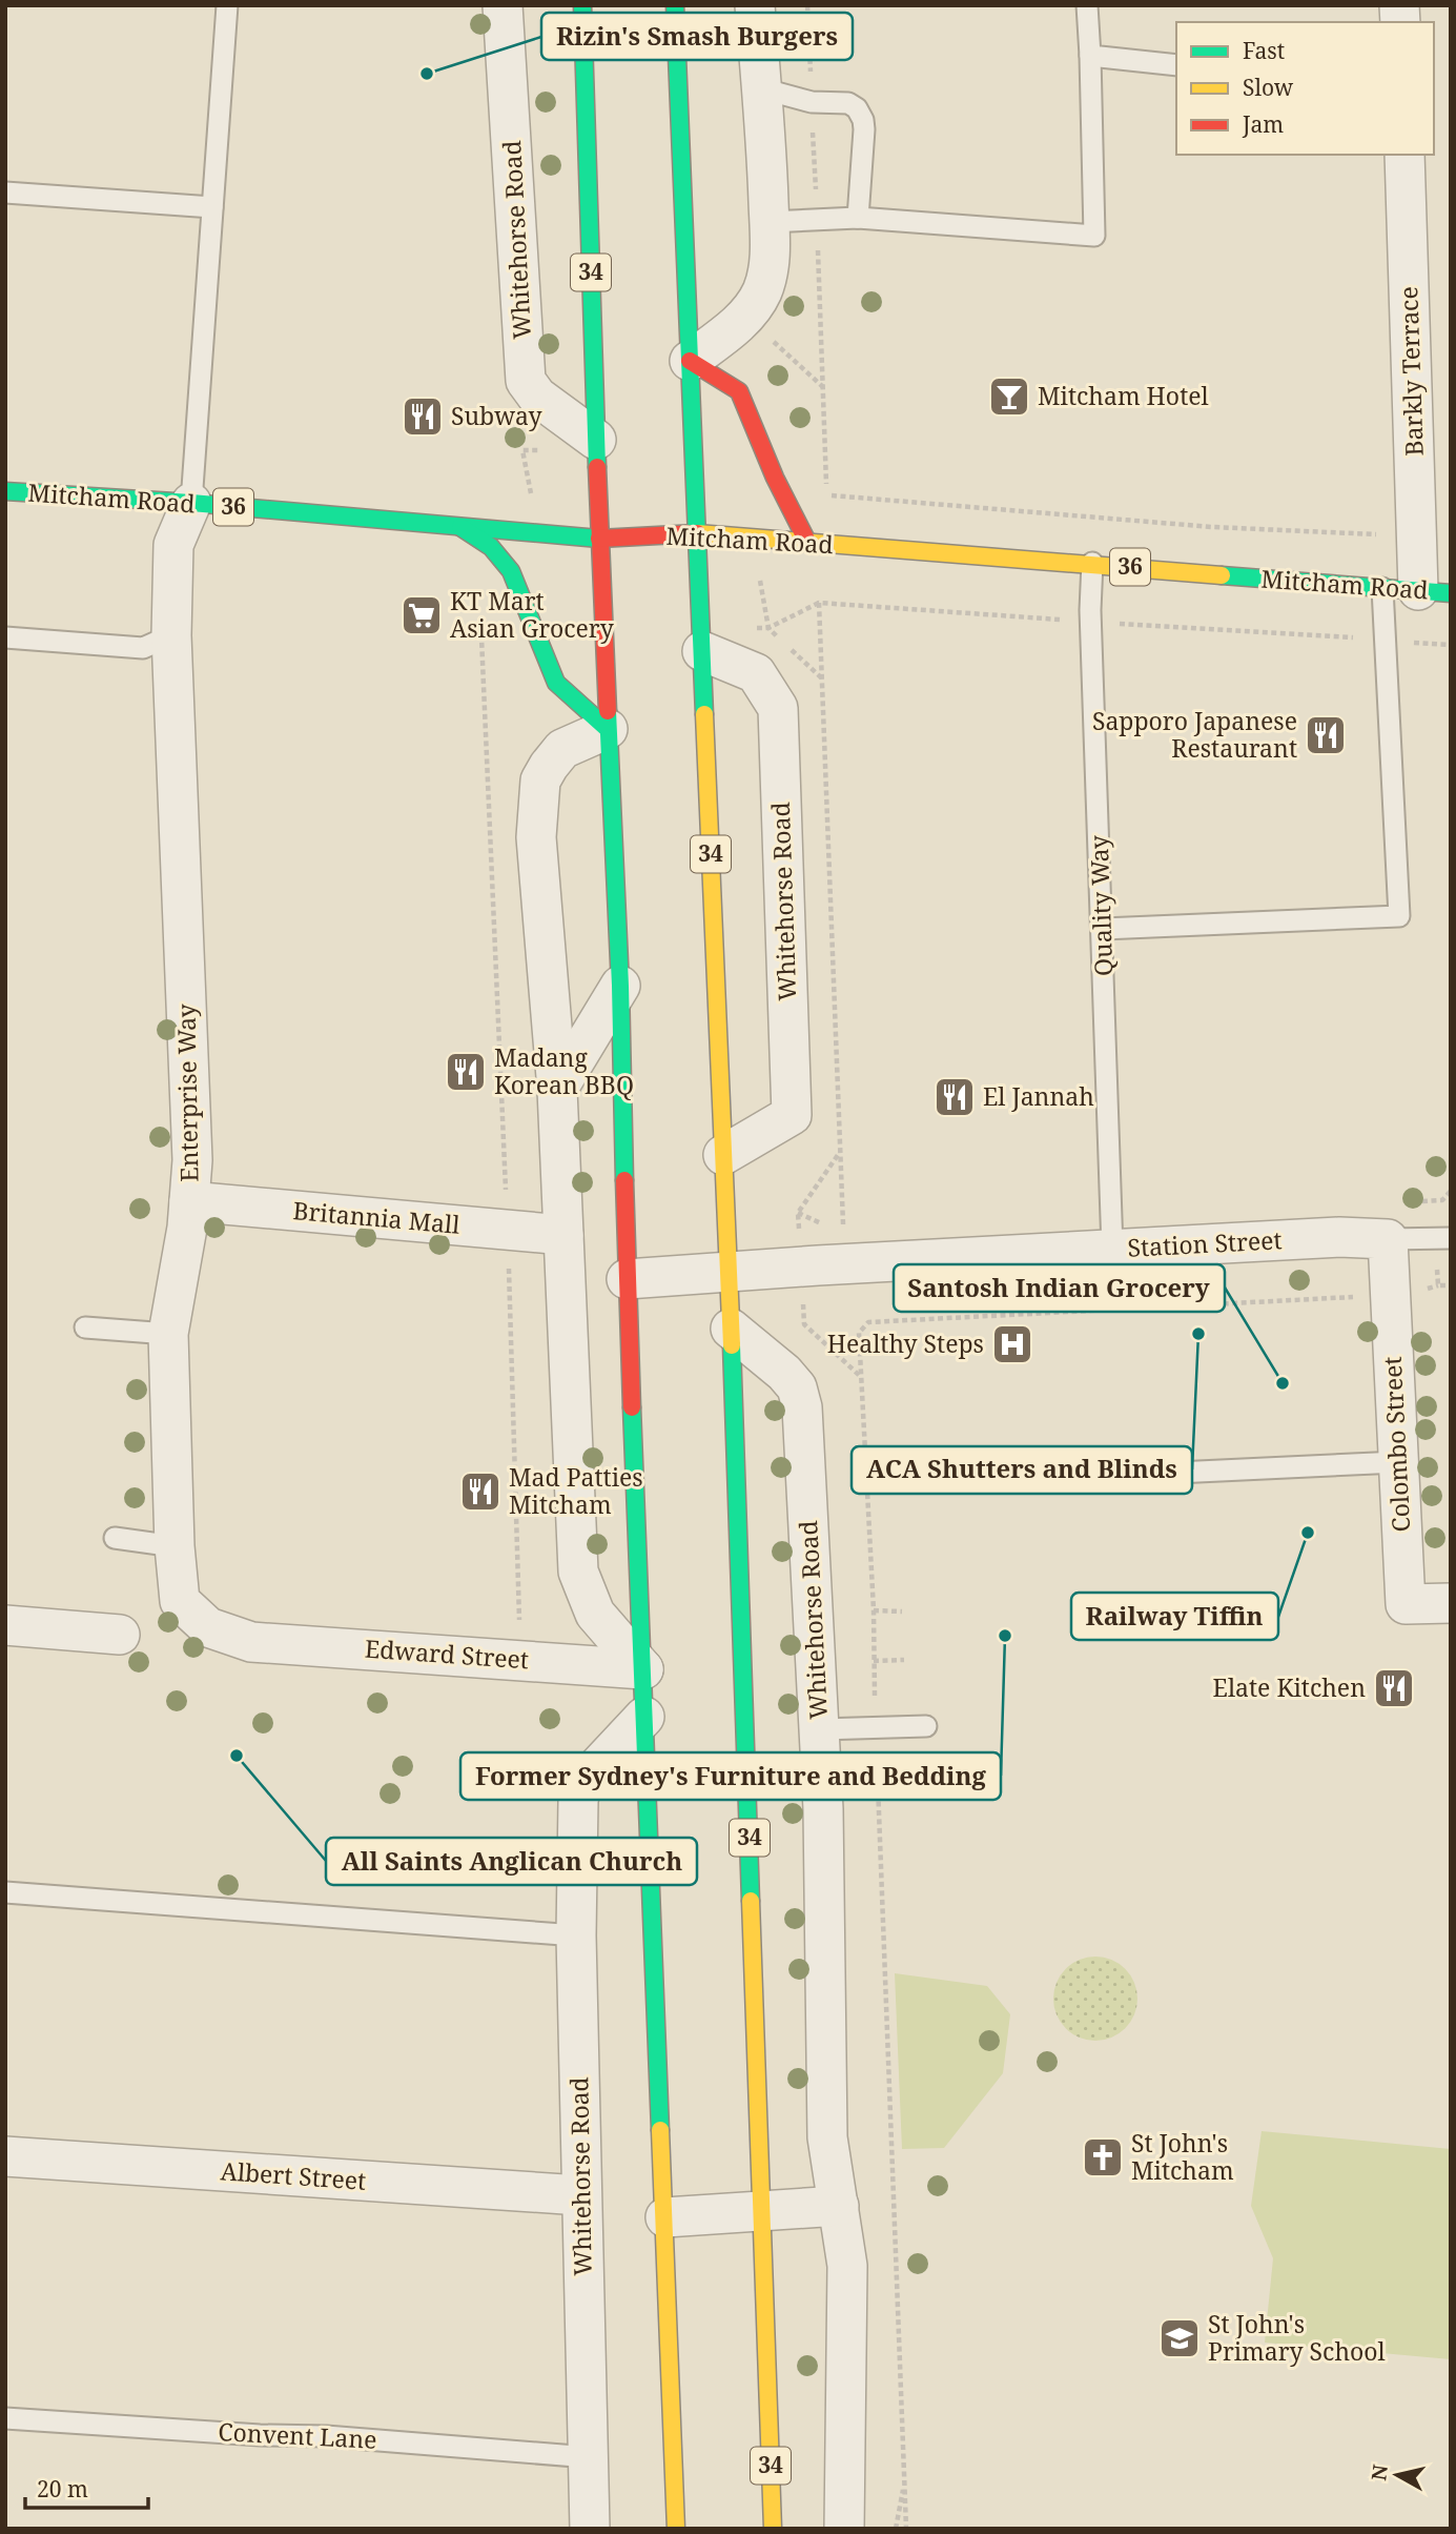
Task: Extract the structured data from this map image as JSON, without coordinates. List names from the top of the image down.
{
  "streets": {
    "main road": ["34", "Mitcham Road", "36"],
    "street": [
      "Whitehorse Road",
      "Barkly Terrace",
      "Enterprise Way",
      "Britannia Mall",
      "Station Street",
      "Colombo Street",
      "Edward Street",
      "Albert Street"
    ],
    "lane": ["Quality Way", "Convent Lane"]
  },
  "crossings": [
    ["Whitehorse Road", "34"],
    ["Whitehorse Road", "Albert Street"],
    ["Whitehorse Road", "Convent Lane"],
    ["34", "Mitcham Road"],
    ["34", "Station Street"],
    ["34", "Edward Street"],
    ["Barkly Terrace", "Mitcham Road"],
    ["Mitcham Road", "Quality Way"],
    ["Mitcham Road", "Enterprise Way"],
    ["Quality Way", "Station Street"],
    ["Enterprise Way", "Britannia Mall"],
    ["Enterprise Way", "Edward Street"],
    ["Station Street", "Colombo Street"]
  ],
  "places": {
    "other": [
      "Rizin's Smash Burgers",
      "ACA Shutters and Blinds",
      "Santosh Indian Grocery",
      "Railway Tiffin",
      "Former Sydney's Furniture and Bedding",
      "All Saints Anglican Church"
    ],
    "bar": ["Mitcham Hotel"],
    "restaurant": [
      "Subway",
      "Sapporo Japanese Restaurant",
      "Madang Korean BBQ",
      "El Jannah",
      "Mad Patties Mitcham",
      "Elate Kitchen"
    ],
    "supermarket": ["KT Mart Asian Grocery"],
    "hospital": ["Healthy Steps"],
    "church": ["St John's Mitcham"],
    "school or university": ["St John's Primary School"]
  },
  "legend": ["Fast", "Slow", "Jam"],
  "scale_bar": "20 m",
  "north": "left"
}
